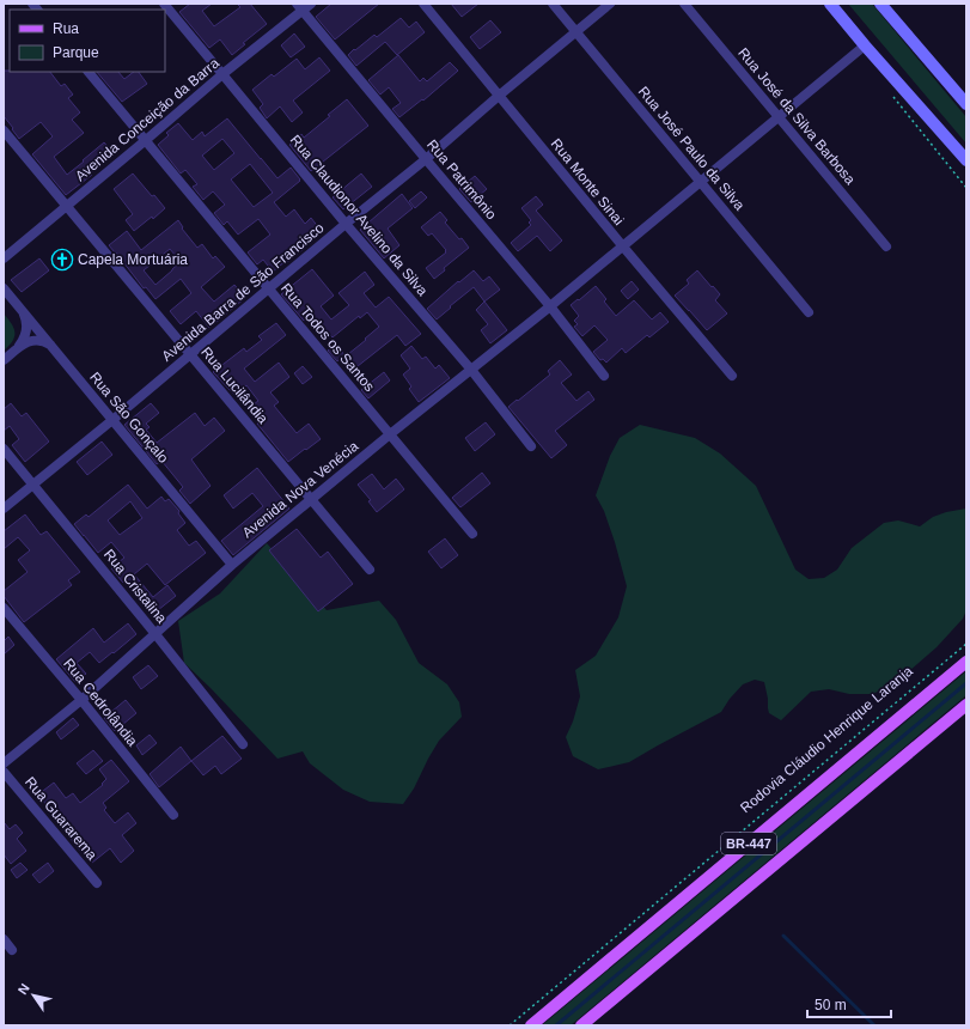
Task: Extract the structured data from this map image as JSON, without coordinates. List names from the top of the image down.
{
  "streets": {
    "main road": ["Rodovia Cláudio Henrique Laranja", "BR-447"],
    "street": [
      "Rua José da Silva Barbosa",
      "Avenida Conceição da Barra",
      "Rua José Paulo da Silva",
      "Rua Patrimônio",
      "Rua Monte Sinai",
      "Rua Claudionor Avelino da Silva",
      "Avenida Barra de São Francisco",
      "Rua Todos os Santos",
      "Rua Lucilândia",
      "Rua São Gonçalo",
      "Avenida Nova Venécia",
      "Rua Cristalina",
      "Rua Cedrolândia",
      "Rua Guararema"
    ]
  },
  "crossings": [
    ["Rua José da Silva Barbosa", "Avenida Nova Venécia"],
    ["Avenida Conceição da Barra", "Rua Patrimônio"],
    ["Avenida Conceição da Barra", "Rua Claudionor Avelino da Silva"],
    ["Avenida Conceição da Barra", "Rua Todos os Santos"],
    ["Avenida Conceição da Barra", "Rua Lucilândia"],
    ["Rua José Paulo da Silva", "Avenida Barra de São Francisco"],
    ["Rua José Paulo da Silva", "Avenida Nova Venécia"],
    ["Rua Patrimônio", "Avenida Barra de São Francisco"],
    ["Rua Patrimônio", "Avenida Nova Venécia"],
    ["Rua Monte Sinai", "Avenida Barra de São Francisco"],
    ["Rua Monte Sinai", "Avenida Nova Venécia"],
    ["Rua Claudionor Avelino da Silva", "Avenida Barra de São Francisco"],
    ["Rua Claudionor Avelino da Silva", "Avenida Nova Venécia"],
    ["Avenida Barra de São Francisco", "Rua Todos os Santos"],
    ["Avenida Barra de São Francisco", "Rua Lucilândia"],
    ["Avenida Barra de São Francisco", "Rua São Gonçalo"],
    ["Avenida Barra de São Francisco", "Rua Cristalina"],
    ["Rua Todos os Santos", "Avenida Nova Venécia"],
    ["Rua Lucilândia", "Avenida Nova Venécia"],
    ["Rua São Gonçalo", "Avenida Nova Venécia"],
    ["Avenida Nova Venécia", "Rua Cristalina"],
    ["Avenida Nova Venécia", "Rua Cedrolândia"]
  ],
  "places": {
    "church": ["Capela Mortuária"]
  },
  "legend": ["Rua", "Parque"],
  "scale_bar": "50 m",
  "north": "top left"
}
